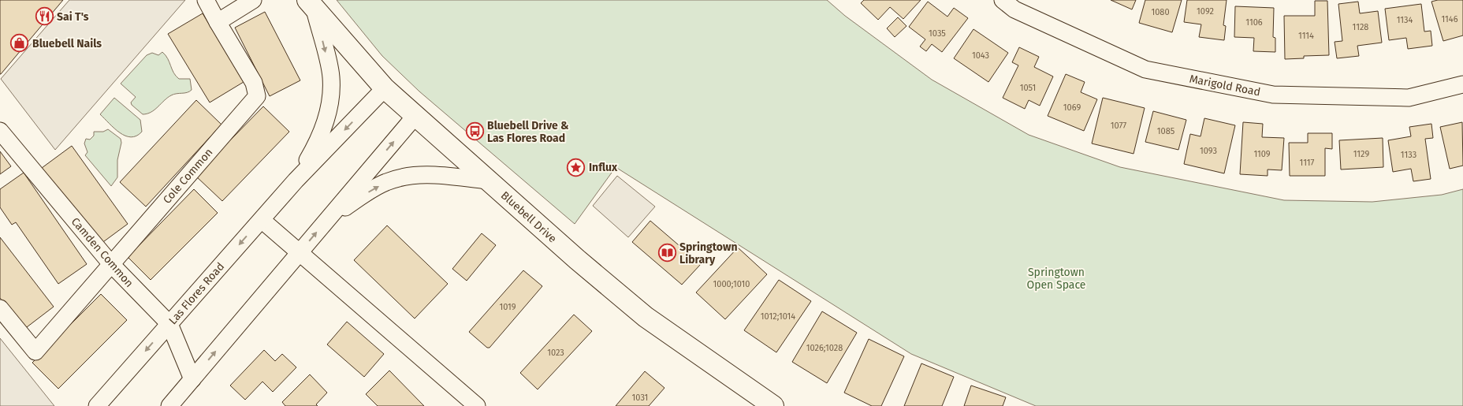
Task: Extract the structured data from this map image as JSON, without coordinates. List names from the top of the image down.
{
  "streets": {
    "street": [
      "Marigold Road",
      "Cole Common",
      "Bluebell Drive",
      "Camden Common",
      "Las Flores Road"
    ]
  },
  "crossings": [
    ["Cole Common", "Camden Common"],
    ["Bluebell Drive", "Las Flores Road"],
    ["Camden Common", "Las Flores Road"]
  ],
  "parks": ["Springtown Open Space"],
  "places": {
    "restaurant": ["Sai T's"],
    "shop": ["Bluebell Nails"],
    "bus stop": ["Bluebell Drive & Las Flores Road"],
    "place": ["Influx"],
    "library": ["Springtown Library"]
  },
  "house_numbers": [
    "1092",
    "1080",
    "1146",
    "1134",
    "1106",
    "1128",
    "1035",
    "1114",
    "1043",
    "1051",
    "1069",
    "1077",
    "1085",
    "1093",
    "1109",
    "1129",
    "1133",
    "1117",
    "1000;1010",
    "1019",
    "1012;1014",
    "1026;1028",
    "1023",
    "1031"
  ]
}
